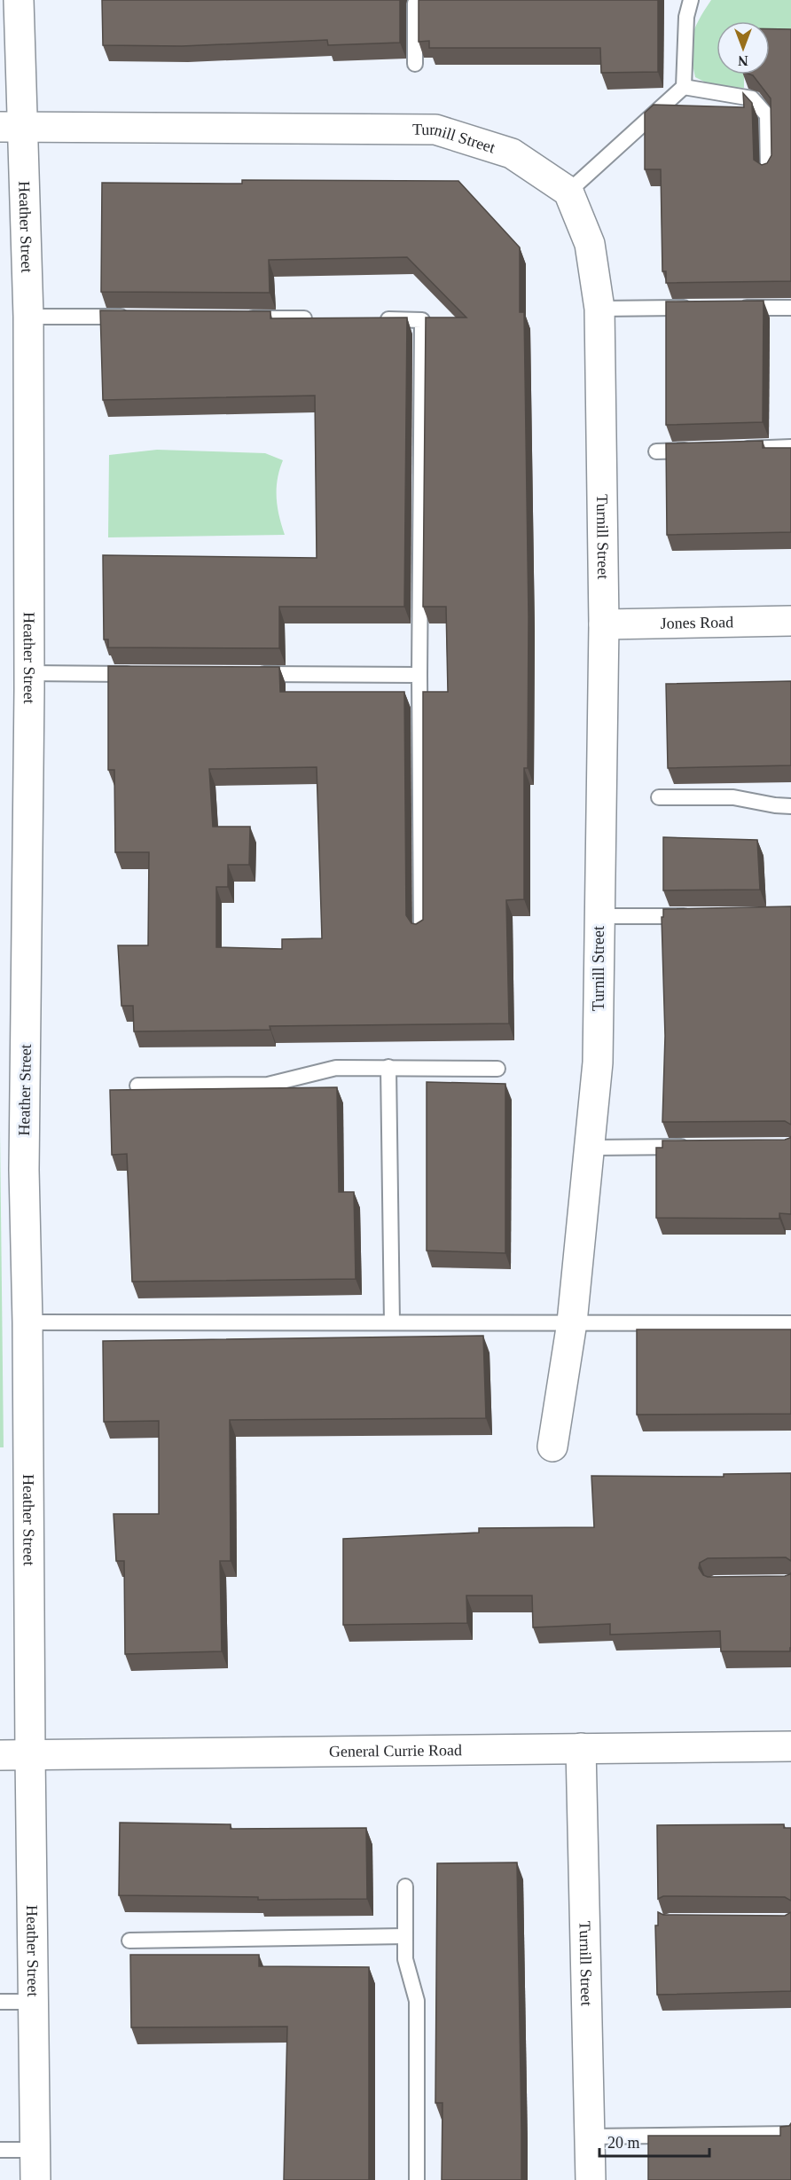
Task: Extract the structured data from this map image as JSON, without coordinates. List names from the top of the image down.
{
  "streets": {
    "street": [
      "Turnill Street",
      "Heather Street",
      "Jones Road",
      "General Currie Road"
    ]
  },
  "crossings": [
    ["Turnill Street", "Heather Street"],
    ["Turnill Street", "Jones Road"],
    ["Turnill Street", "General Currie Road"],
    ["Heather Street", "General Currie Road"]
  ],
  "scale_bar": "20 m",
  "north": "bottom"
}
